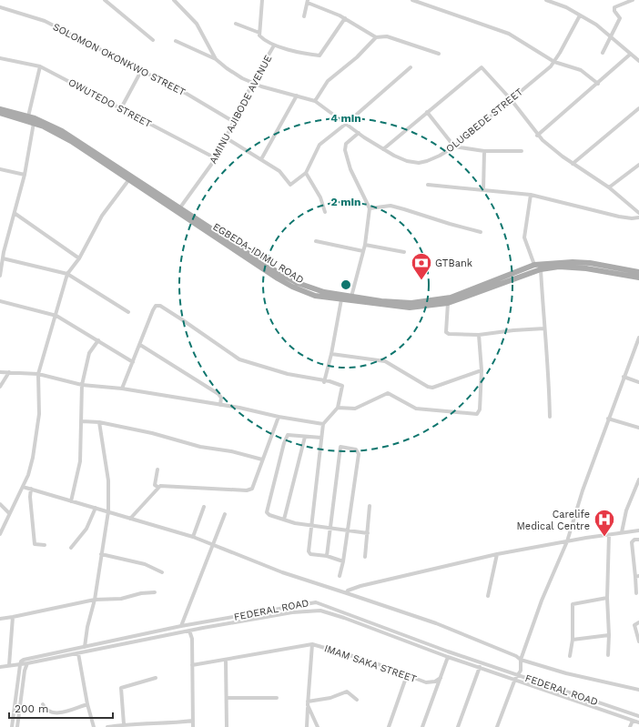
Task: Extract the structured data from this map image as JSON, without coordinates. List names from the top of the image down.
{
  "streets": {
    "main road": ["EGBEDA-IDIMU ROAD"],
    "street": [
      "SOLOMON OKONKWO STREET",
      "OWUTEDO STREET",
      "AMINU AJIBODE AVENUE",
      "OLUGBEDE STREET",
      "FEDERAL ROAD",
      "IMAM SAKA STREET"
    ]
  },
  "crossings": [
    ["SOLOMON OKONKWO STREET", "AMINU AJIBODE AVENUE"],
    ["OWUTEDO STREET", "AMINU AJIBODE AVENUE"],
    ["AMINU AJIBODE AVENUE", "OLUGBEDE STREET"],
    ["AMINU AJIBODE AVENUE", "EGBEDA-IDIMU ROAD"]
  ],
  "places": {
    "bank": ["GTBank"],
    "hospital": ["Carelife Medical Centre"]
  },
  "scale_bar": "200 m",
  "rings": ["4 min", "2 min"]
}
